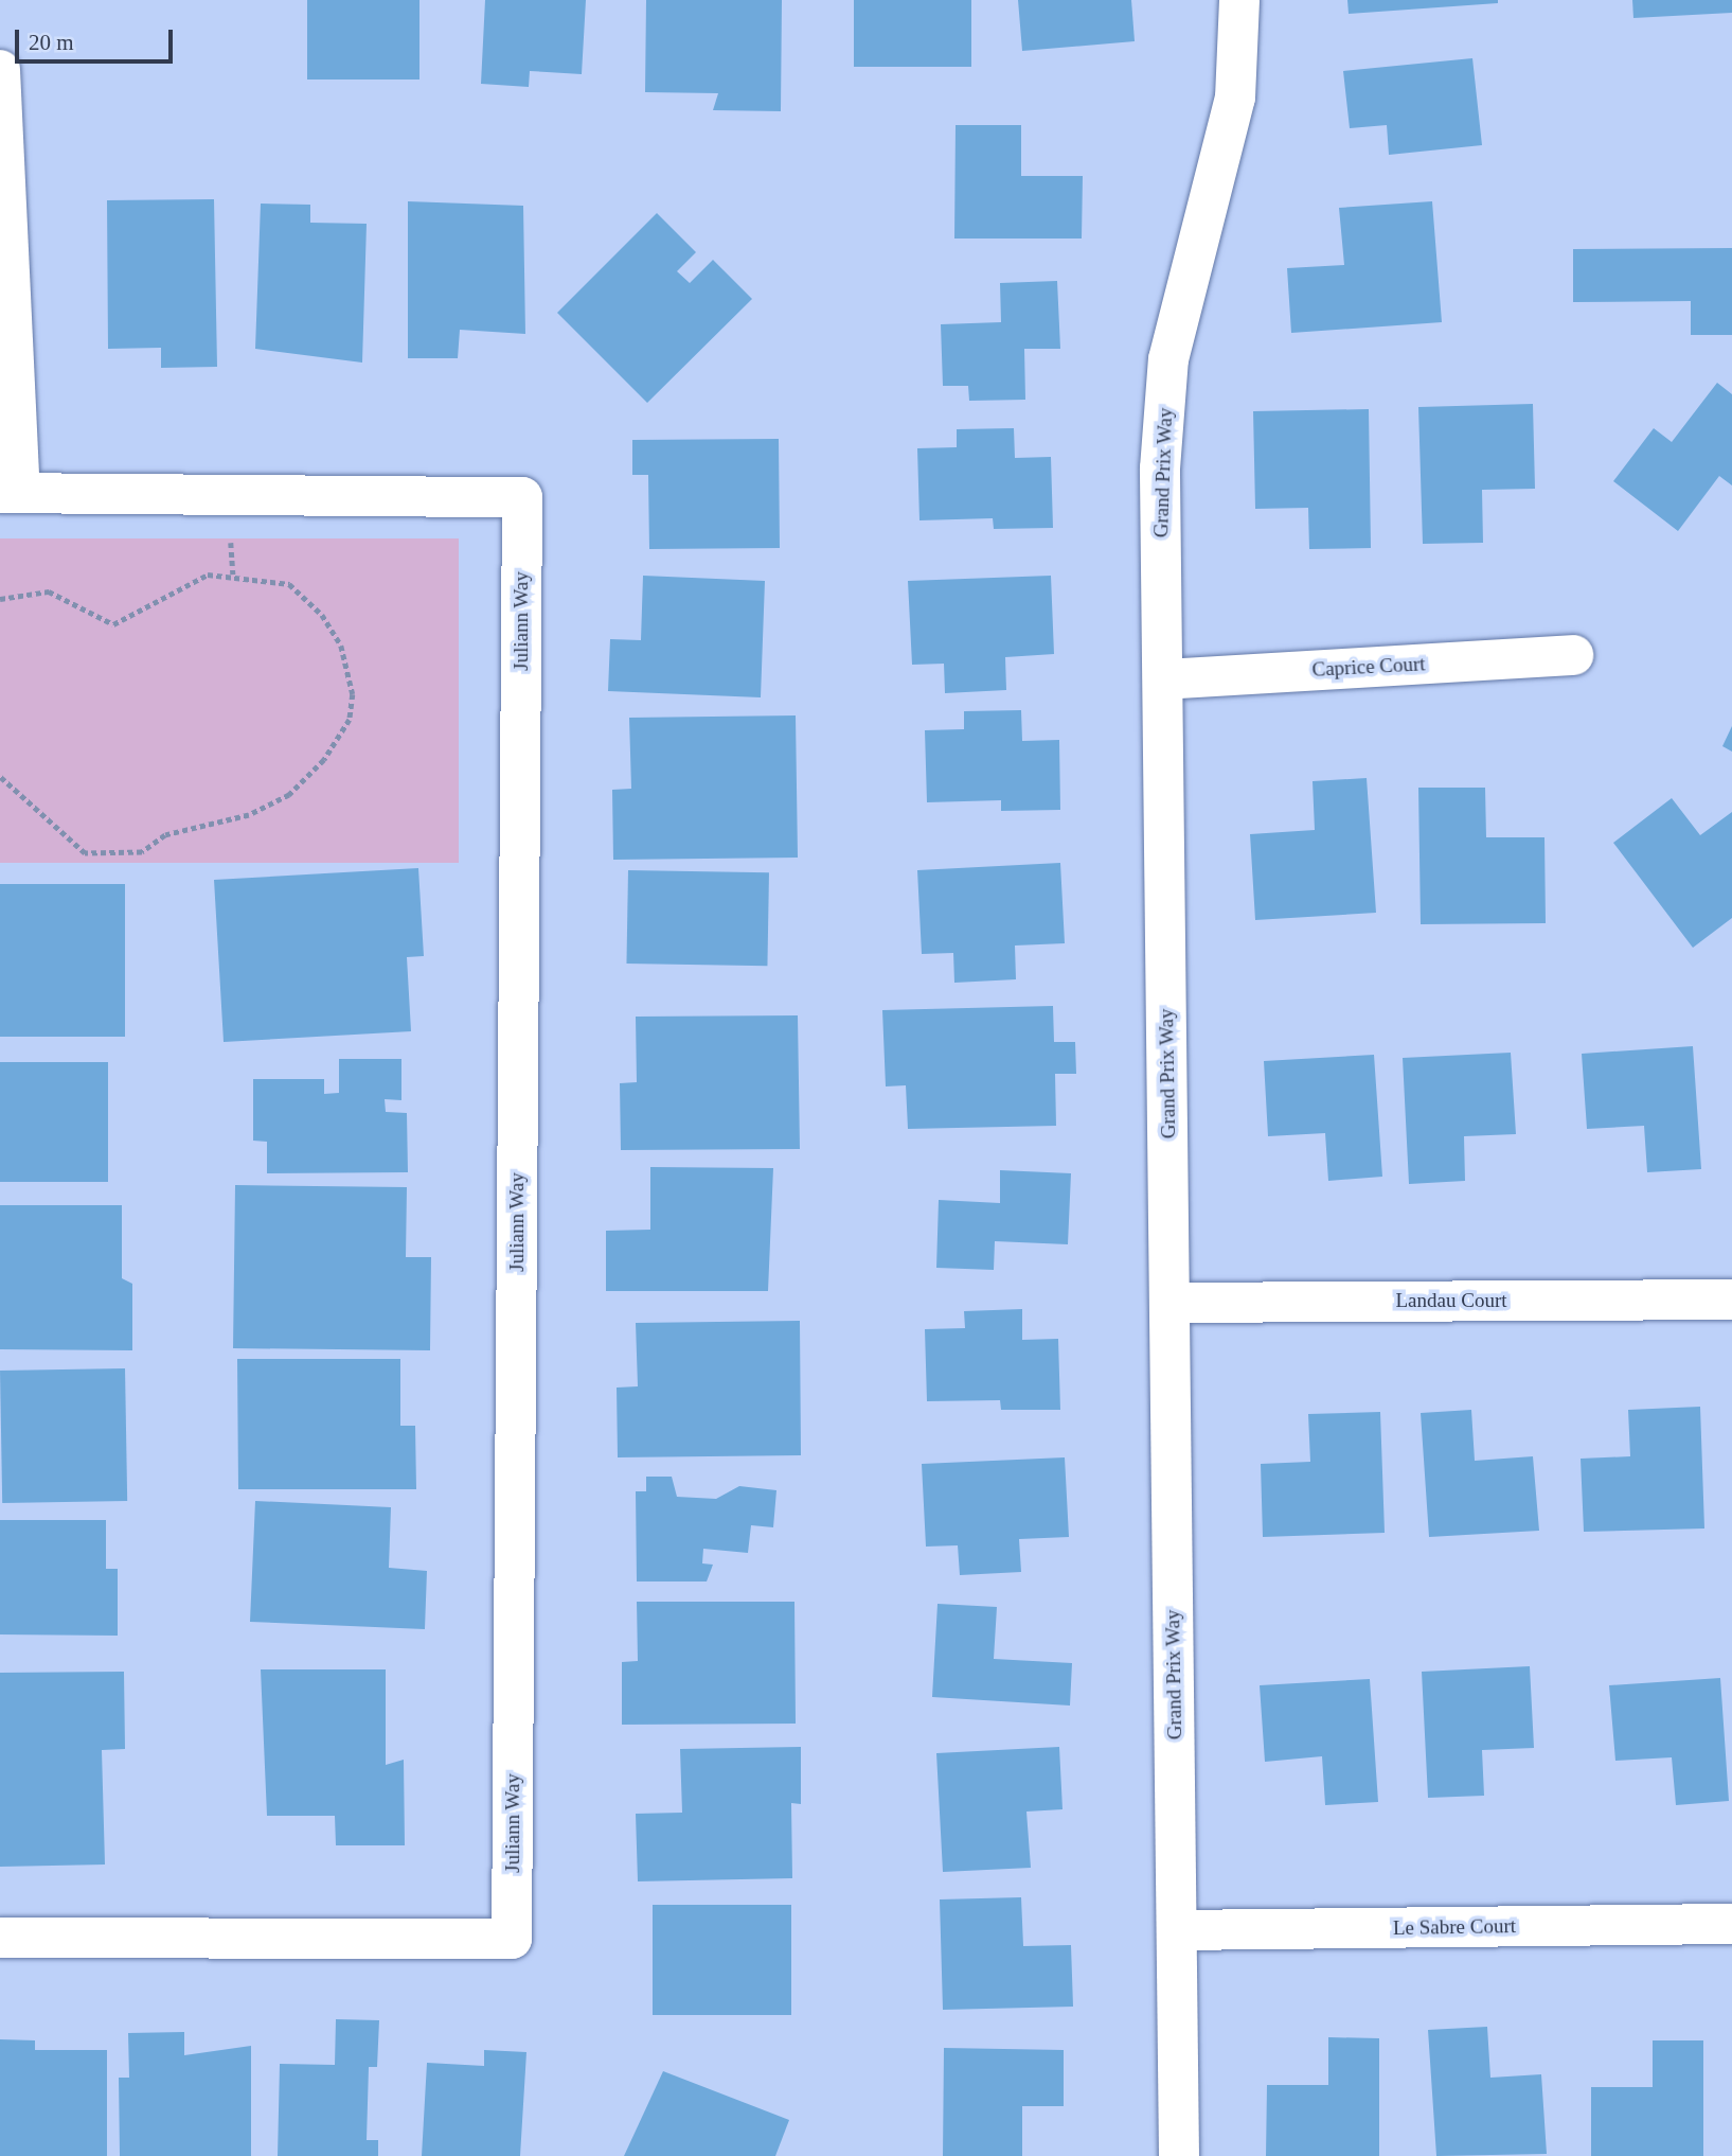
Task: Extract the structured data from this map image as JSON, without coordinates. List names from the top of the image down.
{
  "streets": {
    "street": [
      "Grand Prix Way",
      "Juliann Way",
      "Caprice Court",
      "Landau Court",
      "Le Sabre Court"
    ]
  },
  "crossings": [
    ["Grand Prix Way", "Caprice Court"],
    ["Grand Prix Way", "Landau Court"],
    ["Grand Prix Way", "Le Sabre Court"]
  ],
  "scale_bar": "20 m"
}
